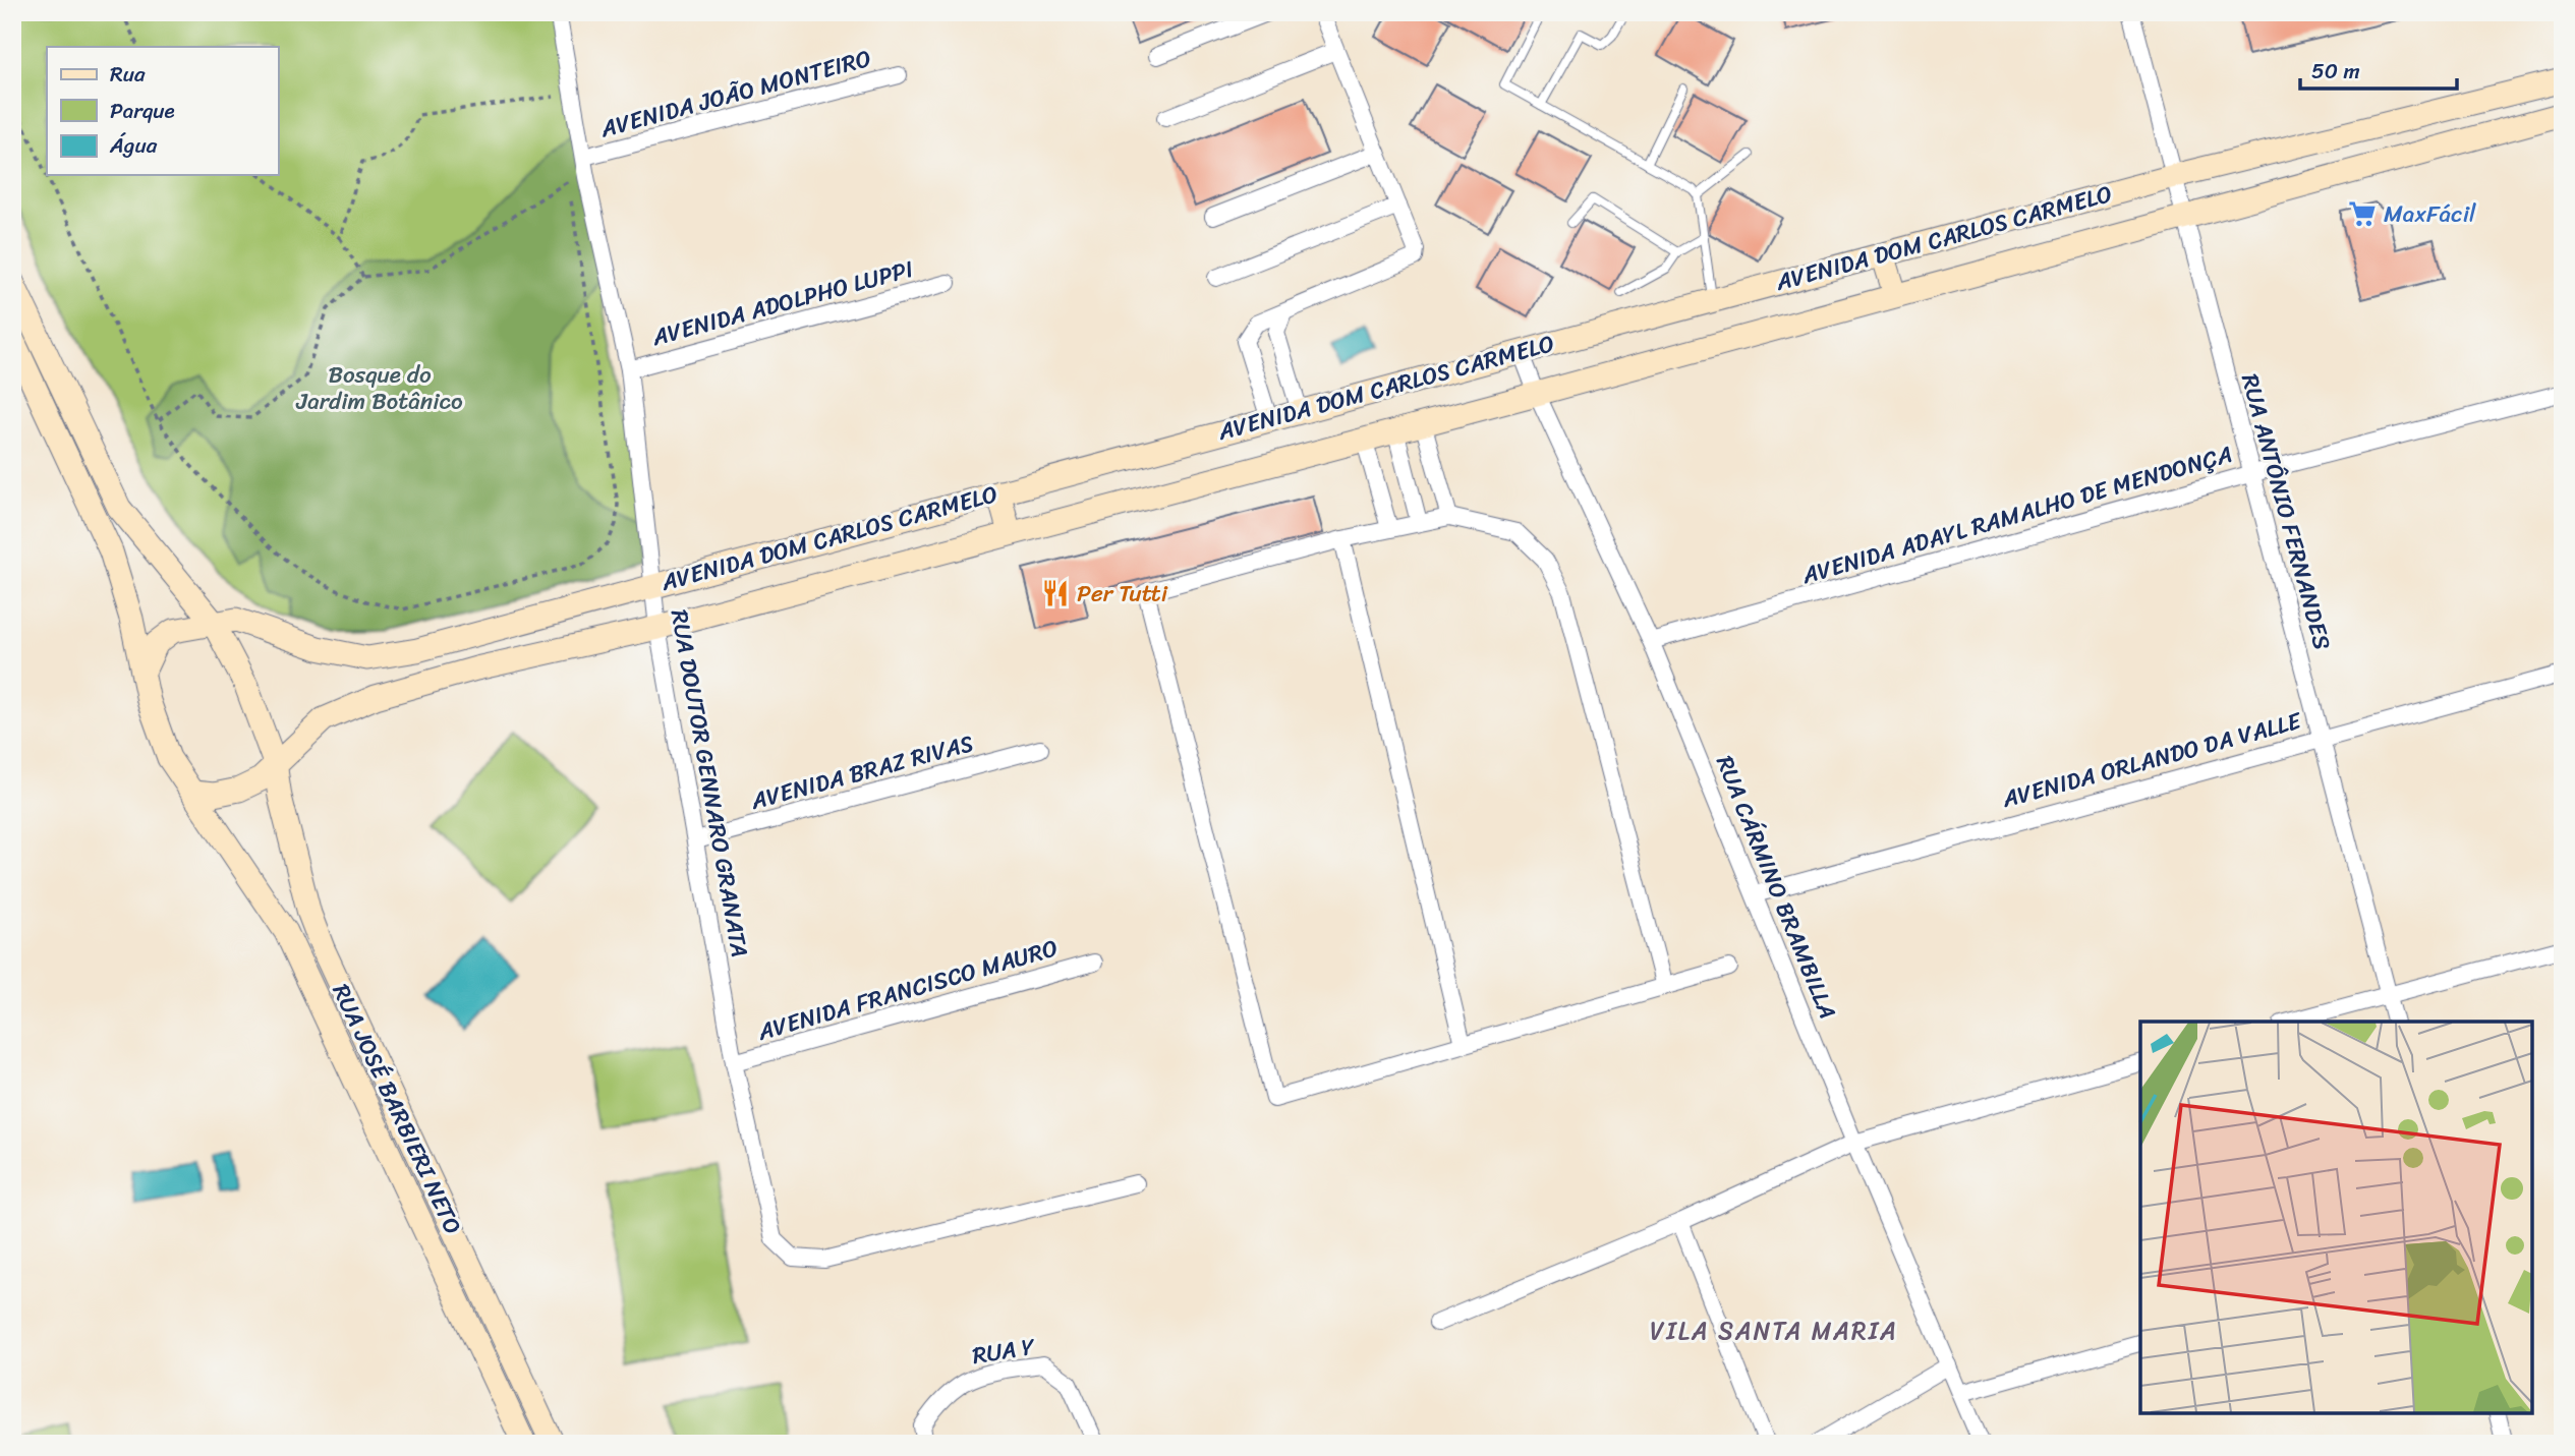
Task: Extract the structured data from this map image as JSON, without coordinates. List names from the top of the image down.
{
  "streets": {
    "street": [
      "AVENIDA JOÃO MONTEIRO",
      "AVENIDA DOM CARLOS CARMELO",
      "AVENIDA ADOLPHO LUPPI",
      "RUA ANTÔNIO FERNANDES",
      "AVENIDA ADAYL RAMALHO DE MENDONÇA",
      "AVENIDA ORLANDO DA VALLE",
      "AVENIDA BRAZ RIVAS",
      "RUA DOUTOR GENNARO GRANATA",
      "RUA CÁRMINO BRAMBILLA",
      "AVENIDA FRANCISCO MAURO",
      "RUA JOSÉ BARBIERI NETO",
      "RUA Y"
    ]
  },
  "crossings": [
    ["AVENIDA JOÃO MONTEIRO", "RUA DOUTOR GENNARO GRANATA"],
    ["AVENIDA DOM CARLOS CARMELO", "RUA ANTÔNIO FERNANDES"],
    ["AVENIDA DOM CARLOS CARMELO", "RUA DOUTOR GENNARO GRANATA"],
    ["AVENIDA DOM CARLOS CARMELO", "RUA CÁRMINO BRAMBILLA"],
    ["AVENIDA DOM CARLOS CARMELO", "RUA JOSÉ BARBIERI NETO"],
    ["AVENIDA ADOLPHO LUPPI", "RUA DOUTOR GENNARO GRANATA"],
    ["RUA ANTÔNIO FERNANDES", "AVENIDA ADAYL RAMALHO DE MENDONÇA"],
    ["RUA ANTÔNIO FERNANDES", "AVENIDA ORLANDO DA VALLE"],
    ["AVENIDA ADAYL RAMALHO DE MENDONÇA", "RUA CÁRMINO BRAMBILLA"],
    ["AVENIDA ORLANDO DA VALLE", "RUA CÁRMINO BRAMBILLA"],
    ["AVENIDA BRAZ RIVAS", "RUA DOUTOR GENNARO GRANATA"],
    ["RUA DOUTOR GENNARO GRANATA", "AVENIDA FRANCISCO MAURO"]
  ],
  "districts": ["VILA SANTA MARIA"],
  "parks": ["Bosque do Jardim Botânico"],
  "places": {
    "supermarket": ["MaxFácil"],
    "restaurant": ["Per Tutti"]
  },
  "legend": ["Rua", "Parque", "Água"],
  "scale_bar": "50 m"
}
